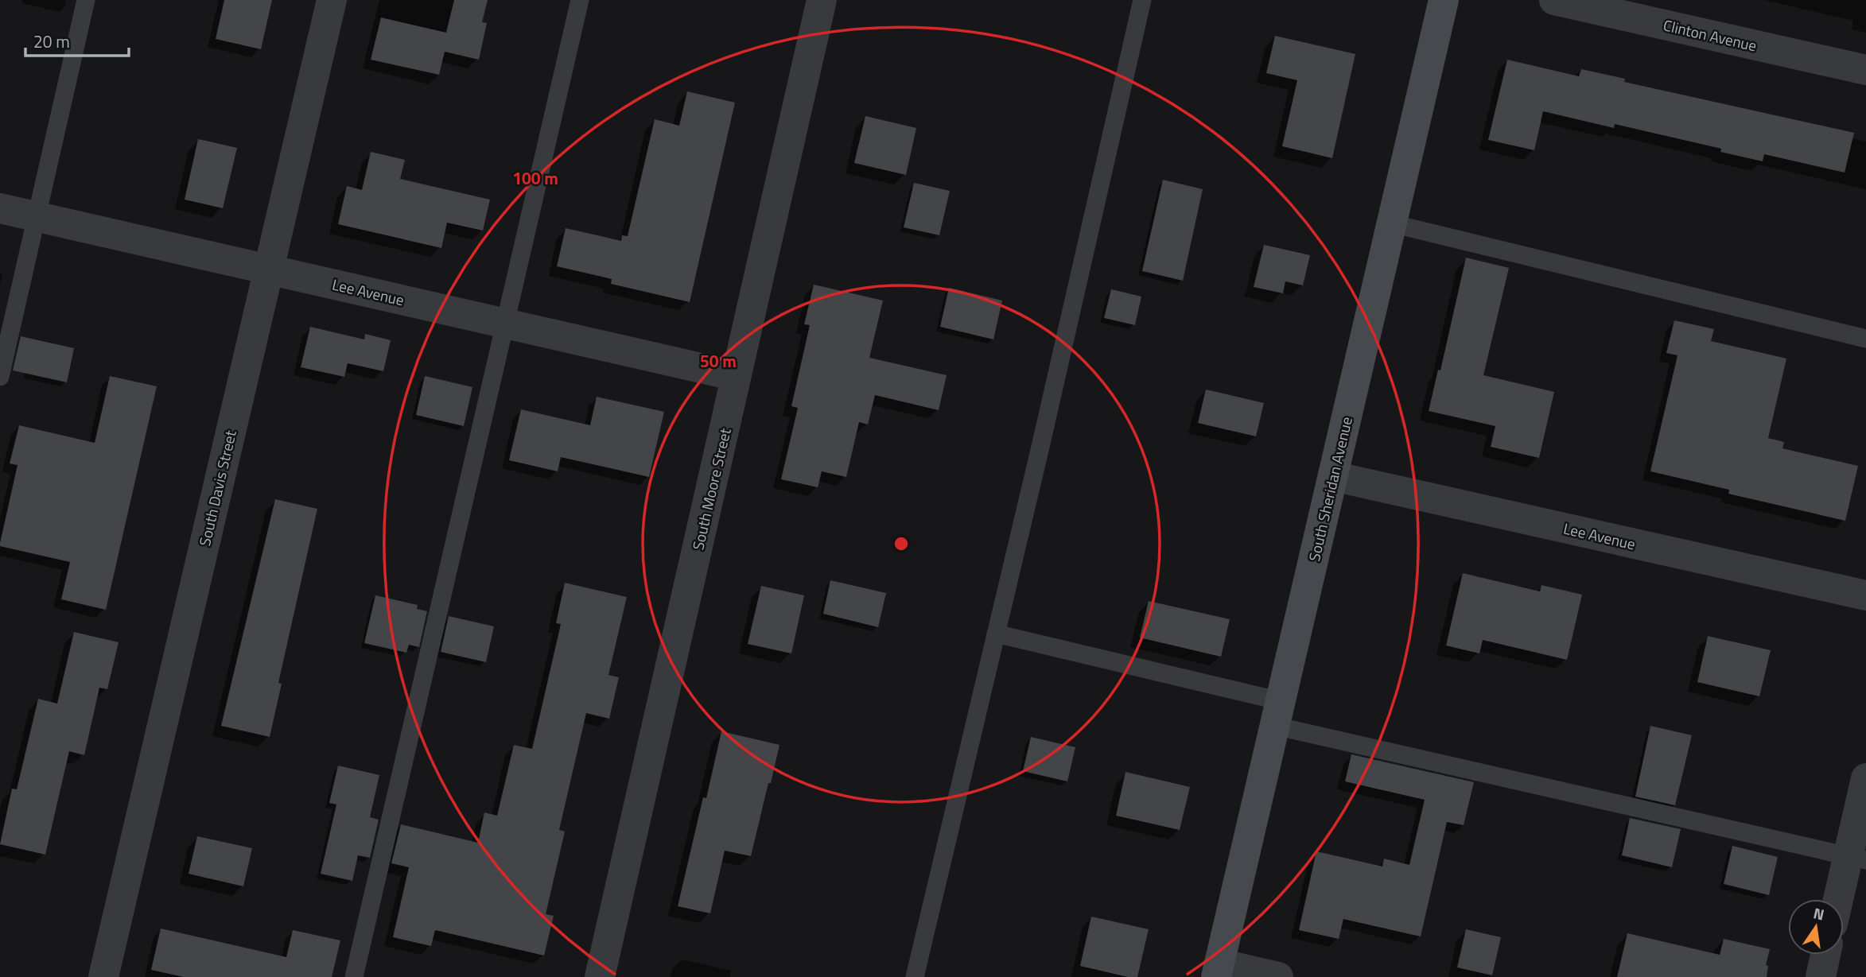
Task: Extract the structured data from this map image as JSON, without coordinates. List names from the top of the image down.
{
  "streets": {
    "street": [
      "Clinton Avenue",
      "Lee Avenue",
      "South Davis Street",
      "South Moore Street",
      "South Sheridan Avenue"
    ]
  },
  "crossings": [
    ["Lee Avenue", "South Davis Street"],
    ["Lee Avenue", "South Moore Street"],
    ["Lee Avenue", "South Sheridan Avenue"]
  ],
  "scale_bar": "20 m",
  "north": "top",
  "rings": ["100 m", "50 m"]
}
